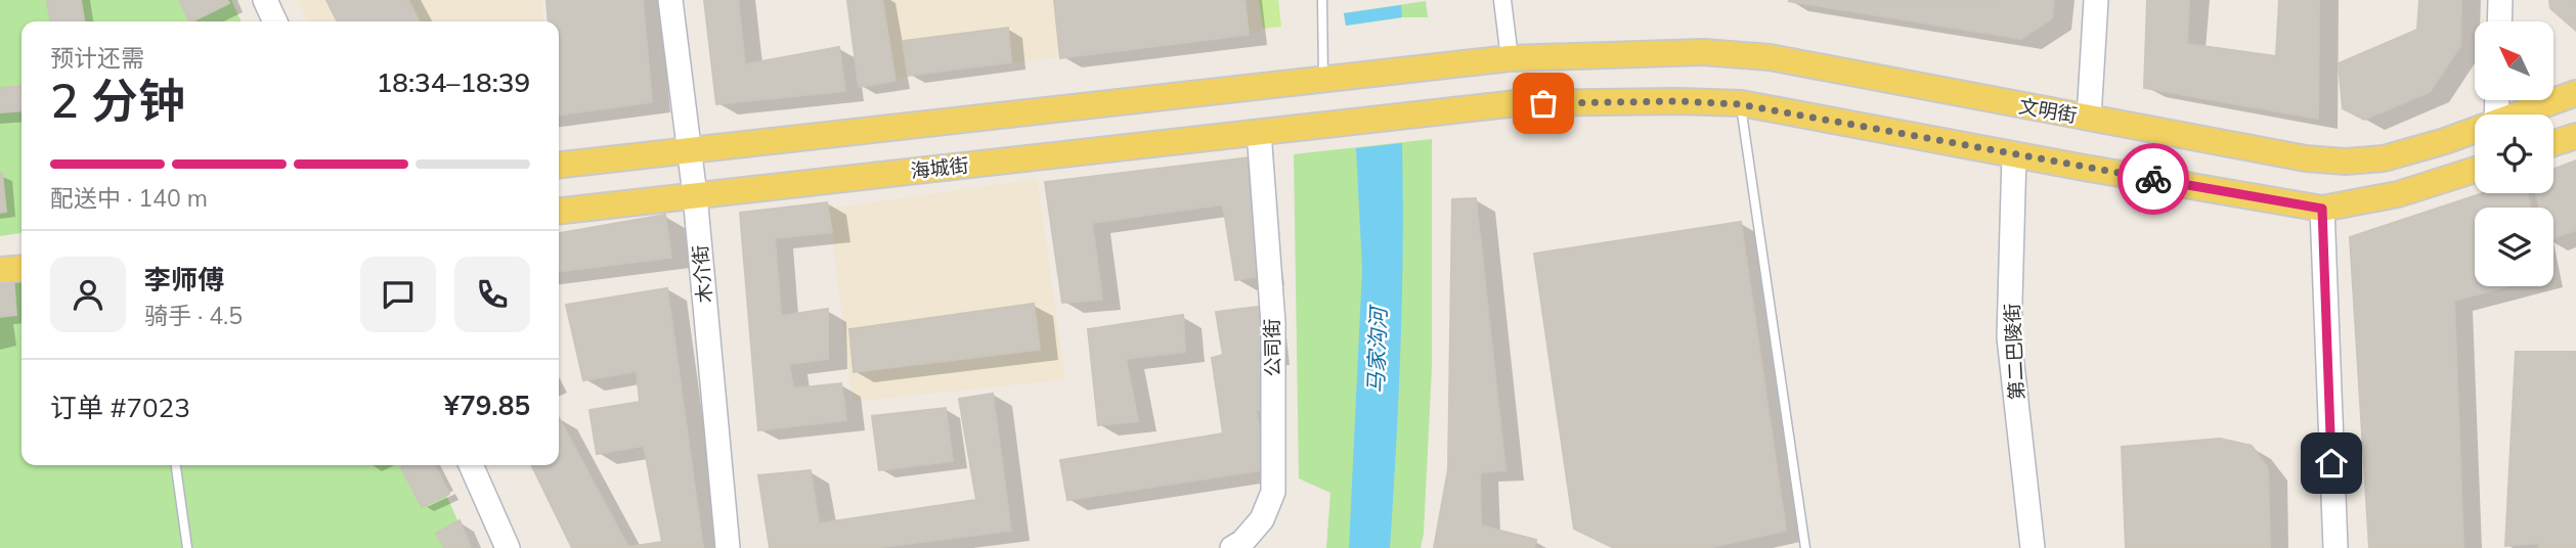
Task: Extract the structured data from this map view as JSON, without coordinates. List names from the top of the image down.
{
  "streets": {
    "main road": ["文明街", "海城街"],
    "street": ["木介街", "公司街", "第二巴陵街"]
  },
  "crossings": [
    ["海城街", "木介街"],
    ["海城街", "公司街"]
  ],
  "water": ["马家沟河"],
  "north": "top left",
  "page": {
    "heading": ["2 分钟", "预计还需", "18:34–18:39"],
    "panel": [
      "李师傅",
      "骑手 · 4.5",
      "订单 #7023",
      "¥79.85"
    ],
    "bar": "配送中 · 140 m"
  }
}
